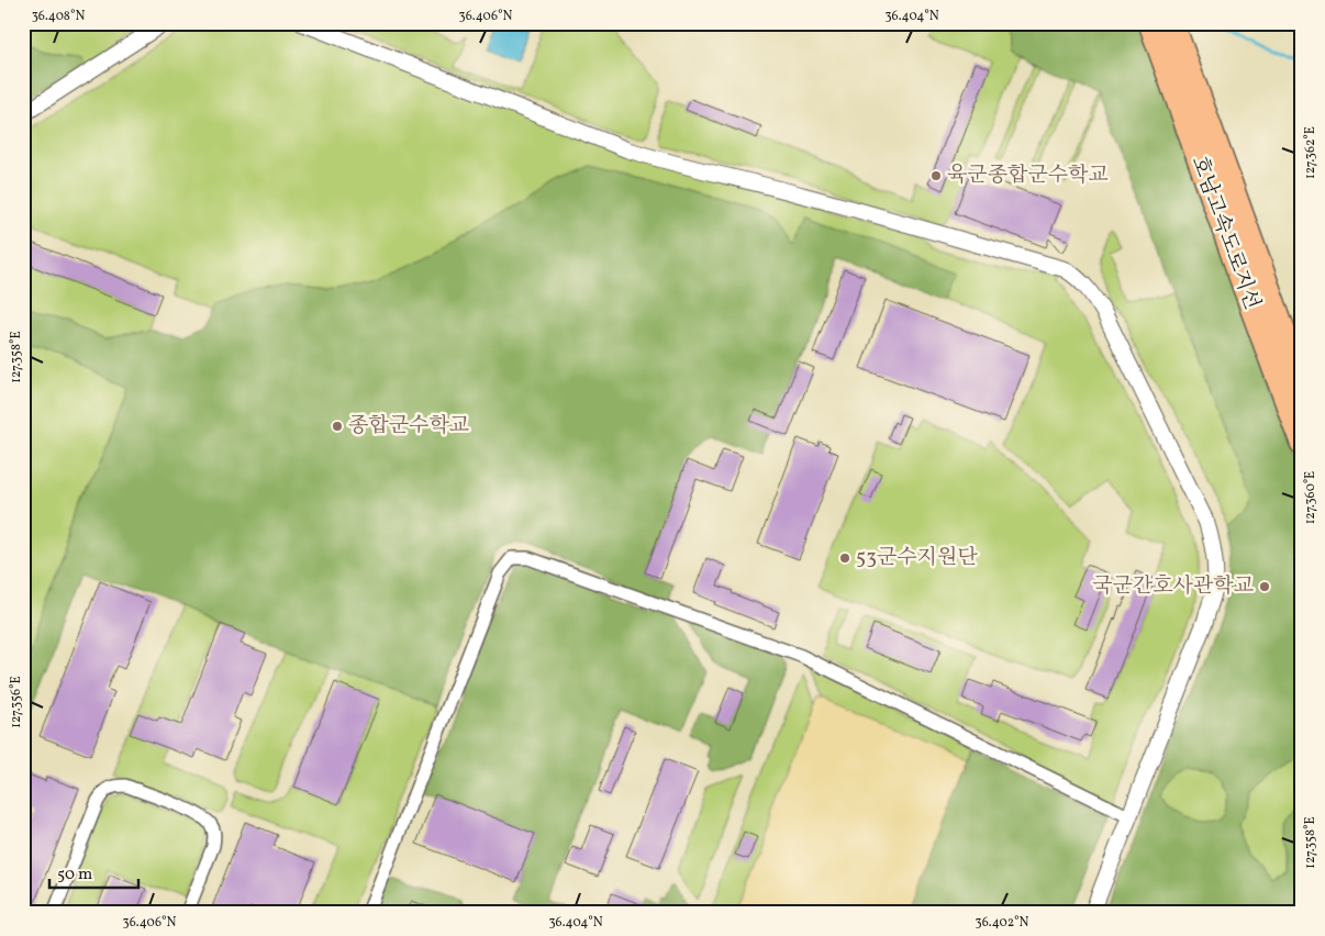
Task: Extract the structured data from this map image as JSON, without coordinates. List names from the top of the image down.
{
  "streets": {
    "highway": ["호남고속도로지선"]
  },
  "places": [
    "육군종합군수학교",
    "종합군수학교",
    "53군수지원단",
    "국군간호사관학교"
  ],
  "scale_bar": "50 m",
  "coordinates": [
    "36.408°N",
    "36.406°N",
    "36.404°N",
    "127.362°E",
    "127.358°E",
    "127.360°E",
    "127.356°E",
    "36.402°N"
  ]
}
